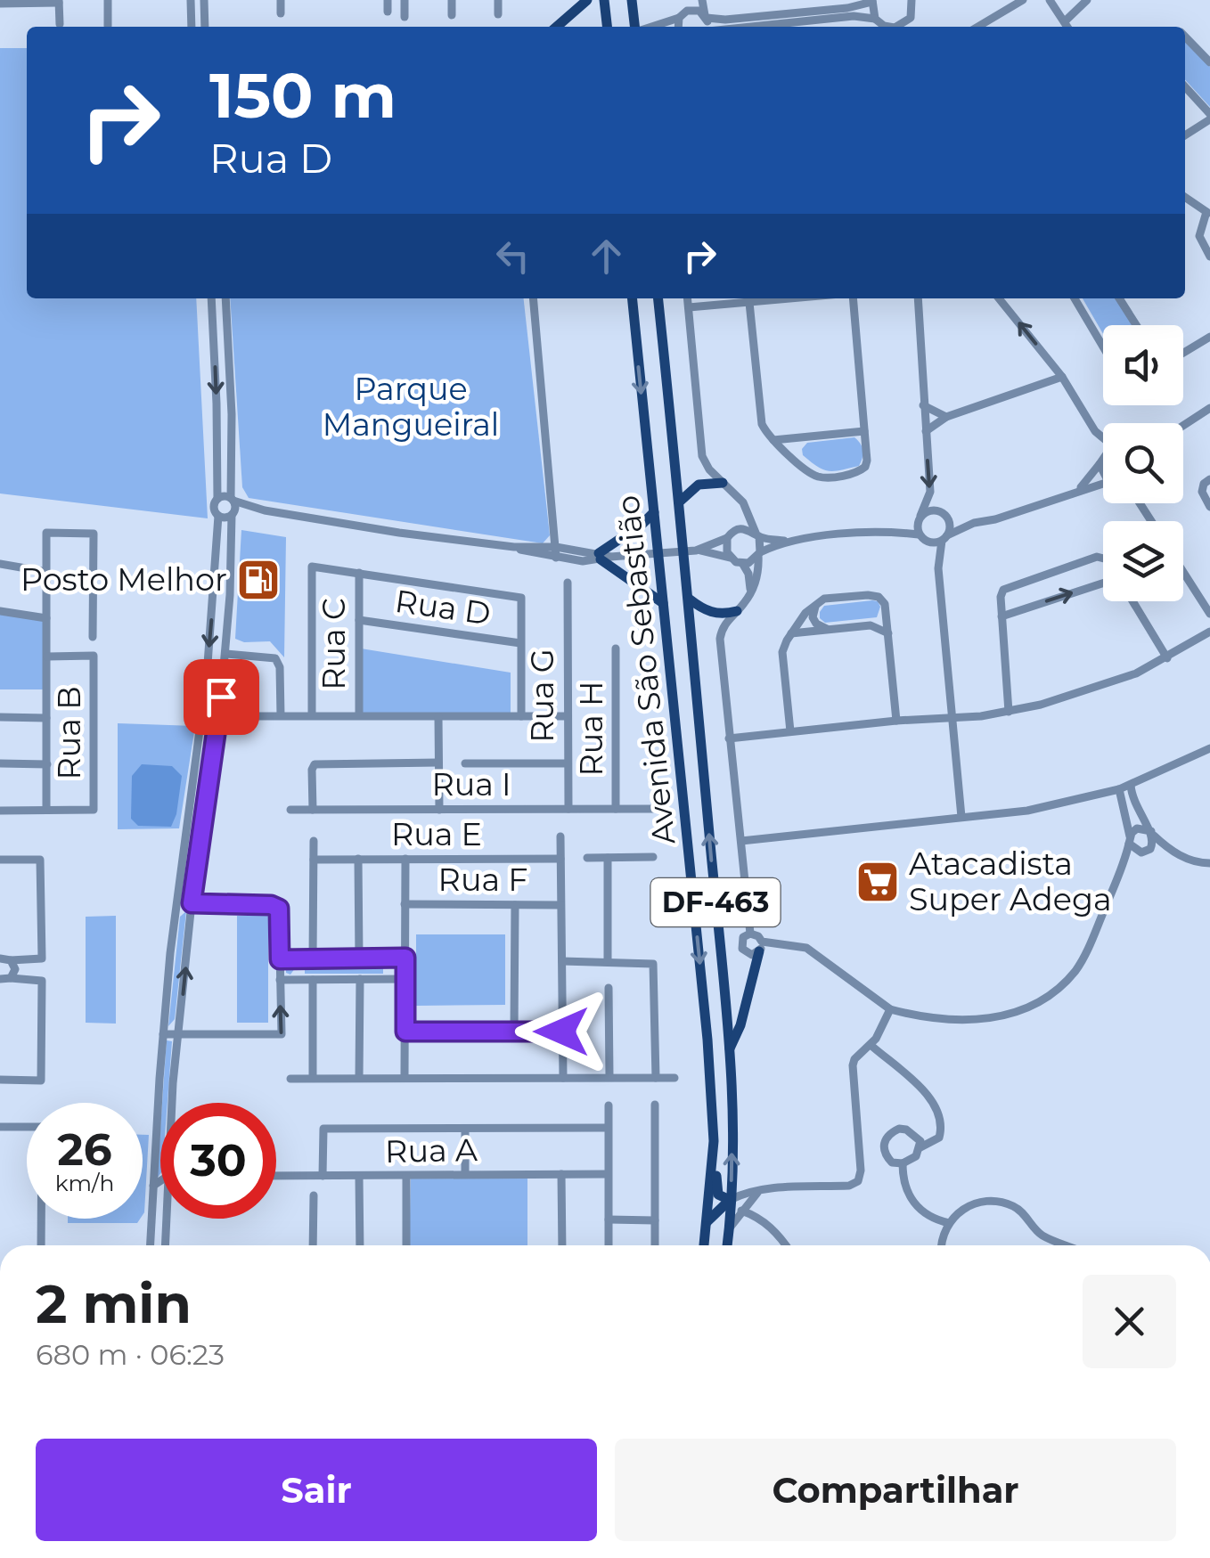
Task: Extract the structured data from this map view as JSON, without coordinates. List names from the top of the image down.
{
  "streets": {
    "main road": ["Avenida São Sebastião", "DF-463"],
    "street": [
      "Rua D",
      "Rua C",
      "Rua G",
      "Rua H",
      "Rua B",
      "Rua I",
      "Rua E",
      "Rua F",
      "Rua A"
    ]
  },
  "crossings": [
    ["Rua D", "Rua C"],
    ["Rua G", "Rua I"],
    ["Rua H", "Rua I"]
  ],
  "parks": ["Parque Mangueiral"],
  "places": {
    "fuel station": ["Posto Melhor"],
    "supermarket": ["Atacadista Super Adega"]
  },
  "page": {
    "turn": ["150 m", "Rua D"],
    "speed": "26 km/h",
    "limit": "30",
    "heading": ["2 min", "680 m · 06:23"],
    "buttons": ["Sair", "Compartilhar"]
  }
}
